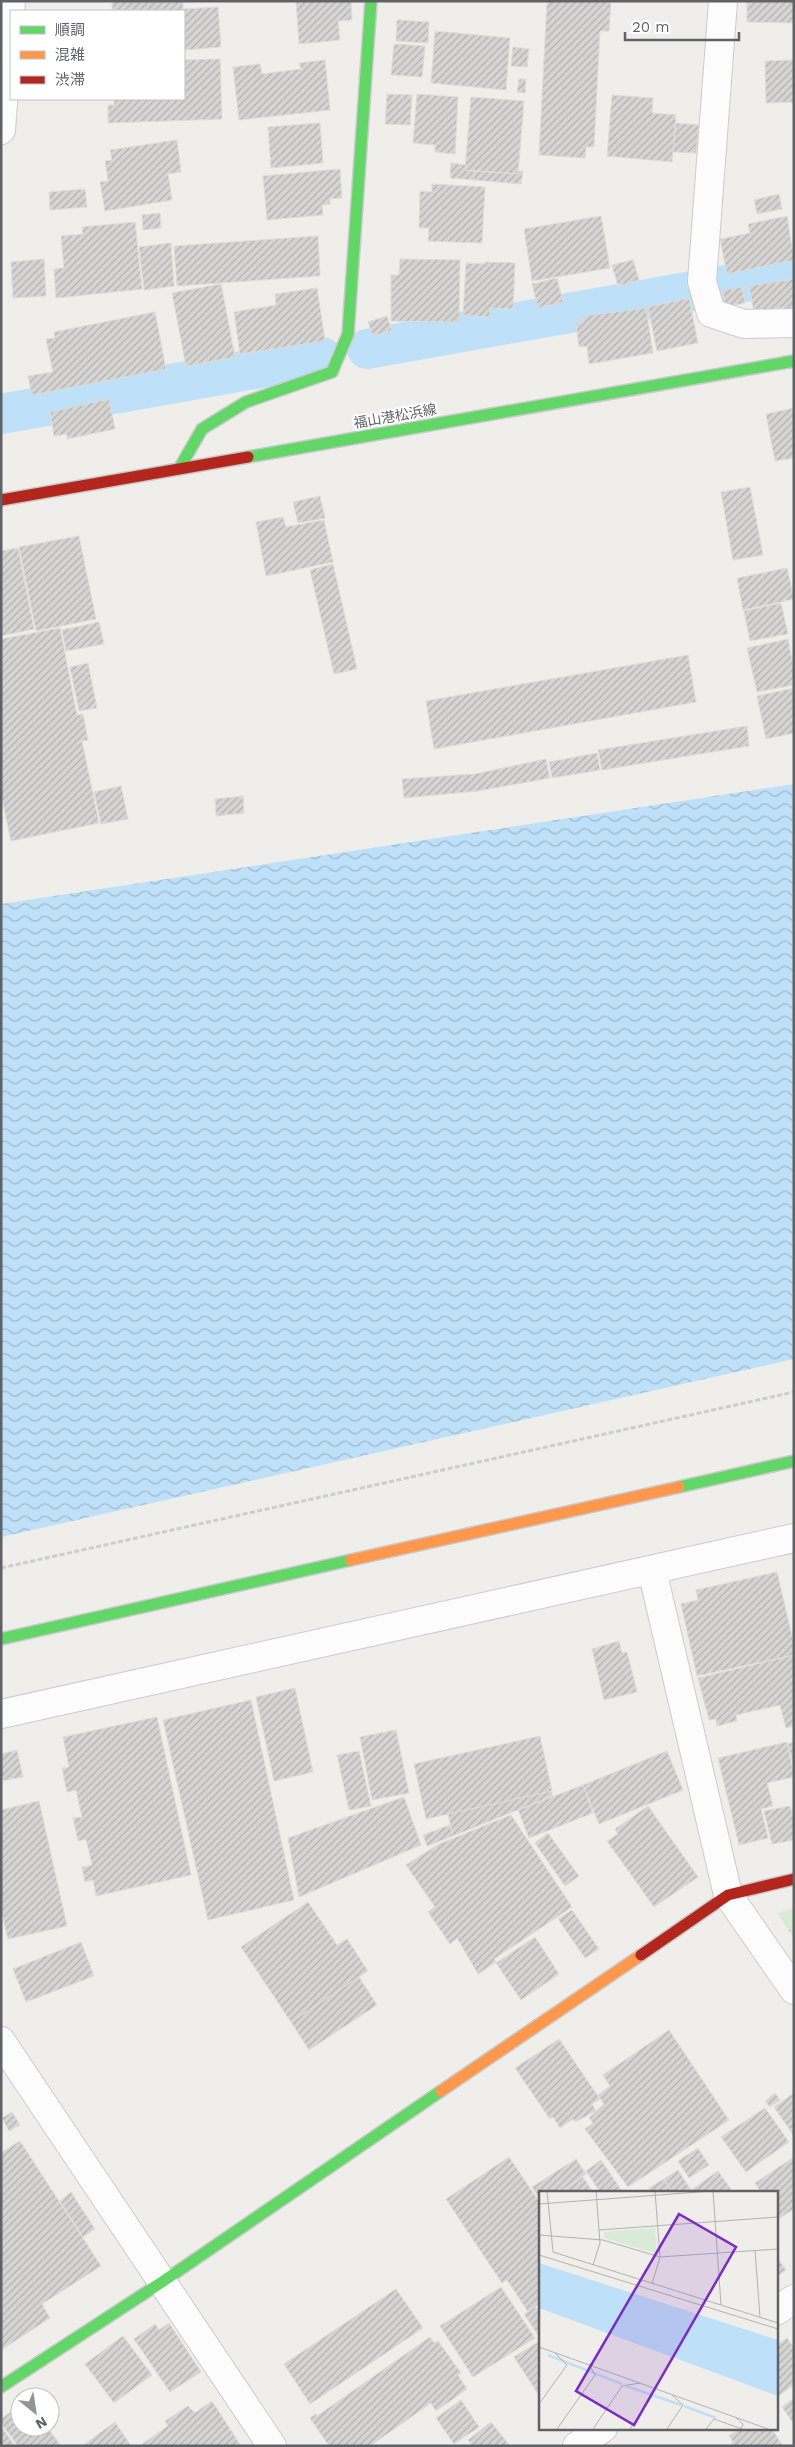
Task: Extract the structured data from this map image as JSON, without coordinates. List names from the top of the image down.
{
  "streets": {
    "street": ["福山港松浜線"]
  },
  "legend": ["順調", "混雑", "渋滞"],
  "scale_bar": "20 m",
  "north": "bottom right"
}
